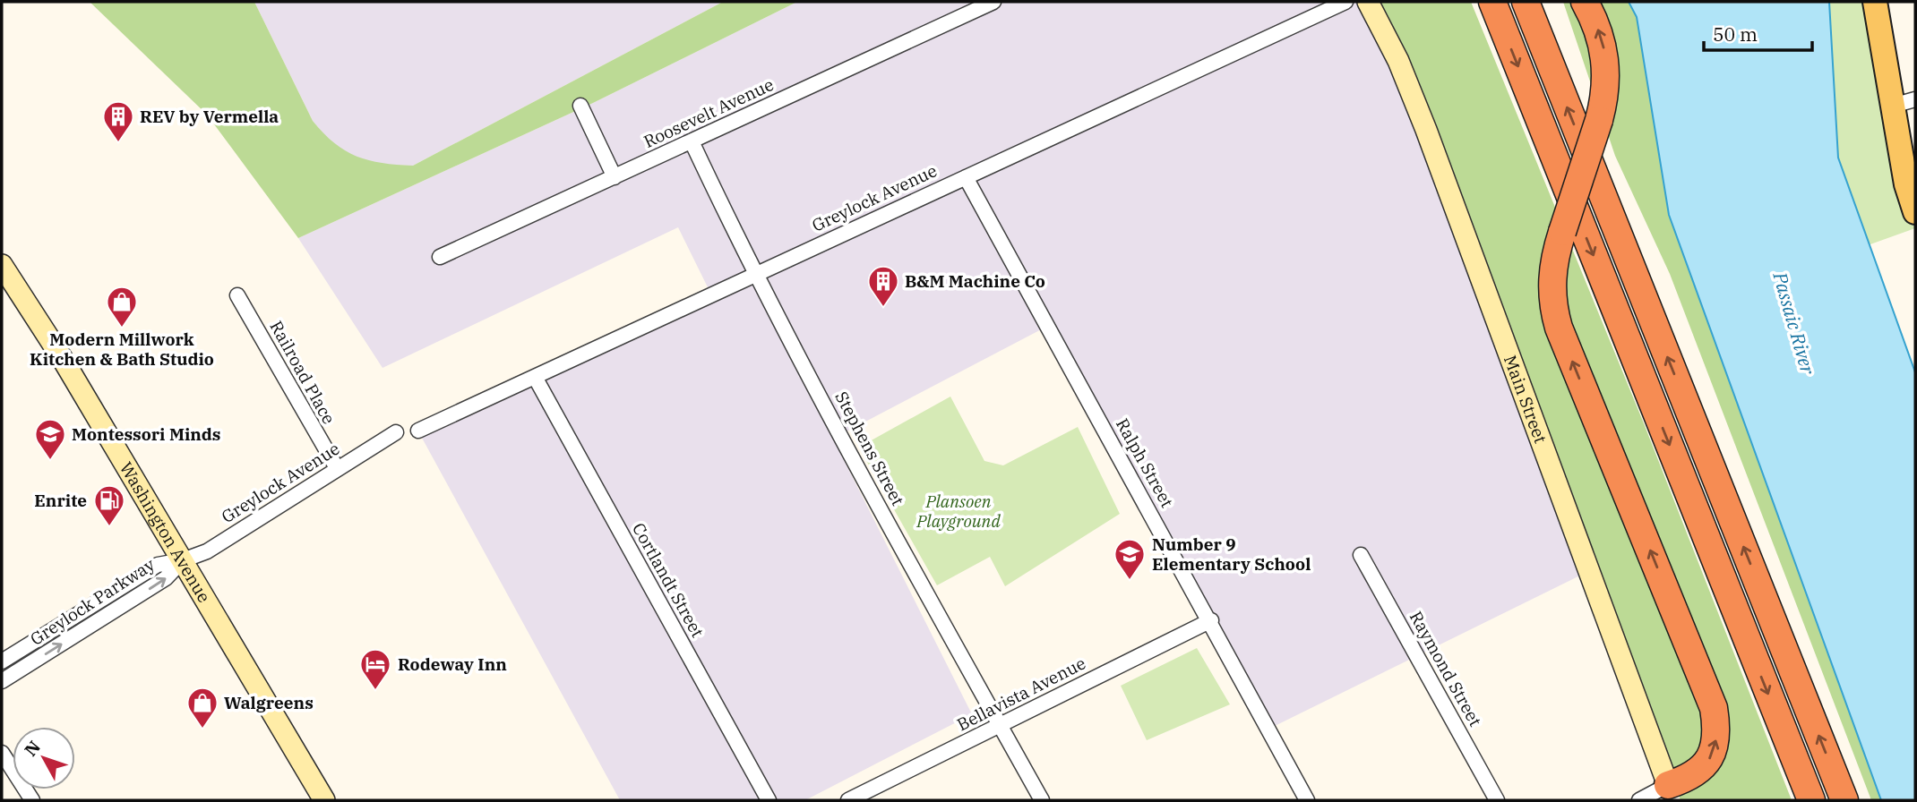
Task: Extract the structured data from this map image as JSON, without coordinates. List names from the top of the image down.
{
  "streets": {
    "street": [
      "Roosevelt Avenue",
      "Greylock Avenue",
      "Railroad Place",
      "Main Street",
      "Stephens Street",
      "Ralph Street",
      "Washington Avenue",
      "Cortlandt Street",
      "Greylock Parkway",
      "Raymond Street",
      "Bellavista Avenue"
    ]
  },
  "crossings": [
    ["Roosevelt Avenue", "Stephens Street"],
    ["Greylock Avenue", "Railroad Place"],
    ["Greylock Avenue", "Stephens Street"],
    ["Greylock Avenue", "Ralph Street"],
    ["Greylock Avenue", "Washington Avenue"],
    ["Greylock Avenue", "Cortlandt Street"],
    ["Greylock Avenue", "Greylock Parkway"],
    ["Stephens Street", "Bellavista Avenue"],
    ["Ralph Street", "Bellavista Avenue"],
    ["Washington Avenue", "Greylock Parkway"]
  ],
  "water": ["Passaic River"],
  "parks": ["Plansoen Playground"],
  "places": {
    "building": ["REV by Vermella", "B&M Machine Co"],
    "shop": ["Modern Millwork Kitchen & Bath Studio", "Walgreens"],
    "school or university": ["Montessori Minds", "Number 9 Elementary School"],
    "fuel station": ["Enrite"],
    "hotel": ["Rodeway Inn"]
  },
  "scale_bar": "50 m",
  "north": "top left"
}
